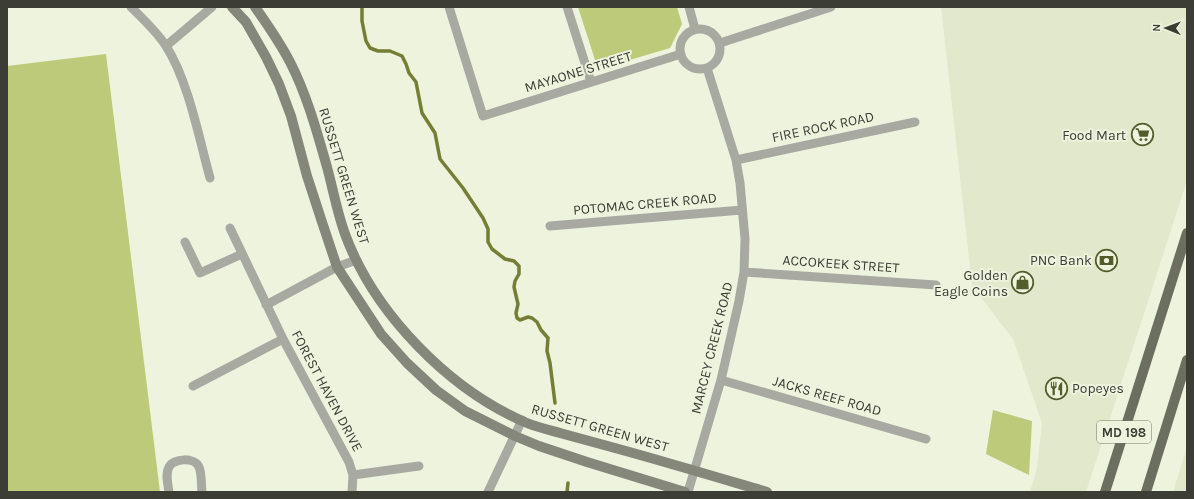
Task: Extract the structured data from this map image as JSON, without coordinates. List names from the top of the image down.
{
  "streets": {
    "main road": ["MD 198"],
    "street": [
      "MAYAONE STREET",
      "FIRE ROCK ROAD",
      "RUSSETT GREEN WEST",
      "POTOMAC CREEK ROAD",
      "ACCOKEEK STREET",
      "MARCEY CREEK ROAD",
      "FOREST HAVEN DRIVE",
      "JACKS REEF ROAD"
    ]
  },
  "crossings": [
    ["MAYAONE STREET", "MARCEY CREEK ROAD"],
    ["FIRE ROCK ROAD", "MARCEY CREEK ROAD"],
    ["RUSSETT GREEN WEST", "MARCEY CREEK ROAD"],
    ["POTOMAC CREEK ROAD", "MARCEY CREEK ROAD"],
    ["ACCOKEEK STREET", "MARCEY CREEK ROAD"],
    ["MARCEY CREEK ROAD", "JACKS REEF ROAD"]
  ],
  "places": {
    "supermarket": ["Food Mart"],
    "bank": ["PNC Bank"],
    "shop": ["Golden Eagle Coins"],
    "restaurant": ["Popeyes"]
  },
  "north": "left"
}
